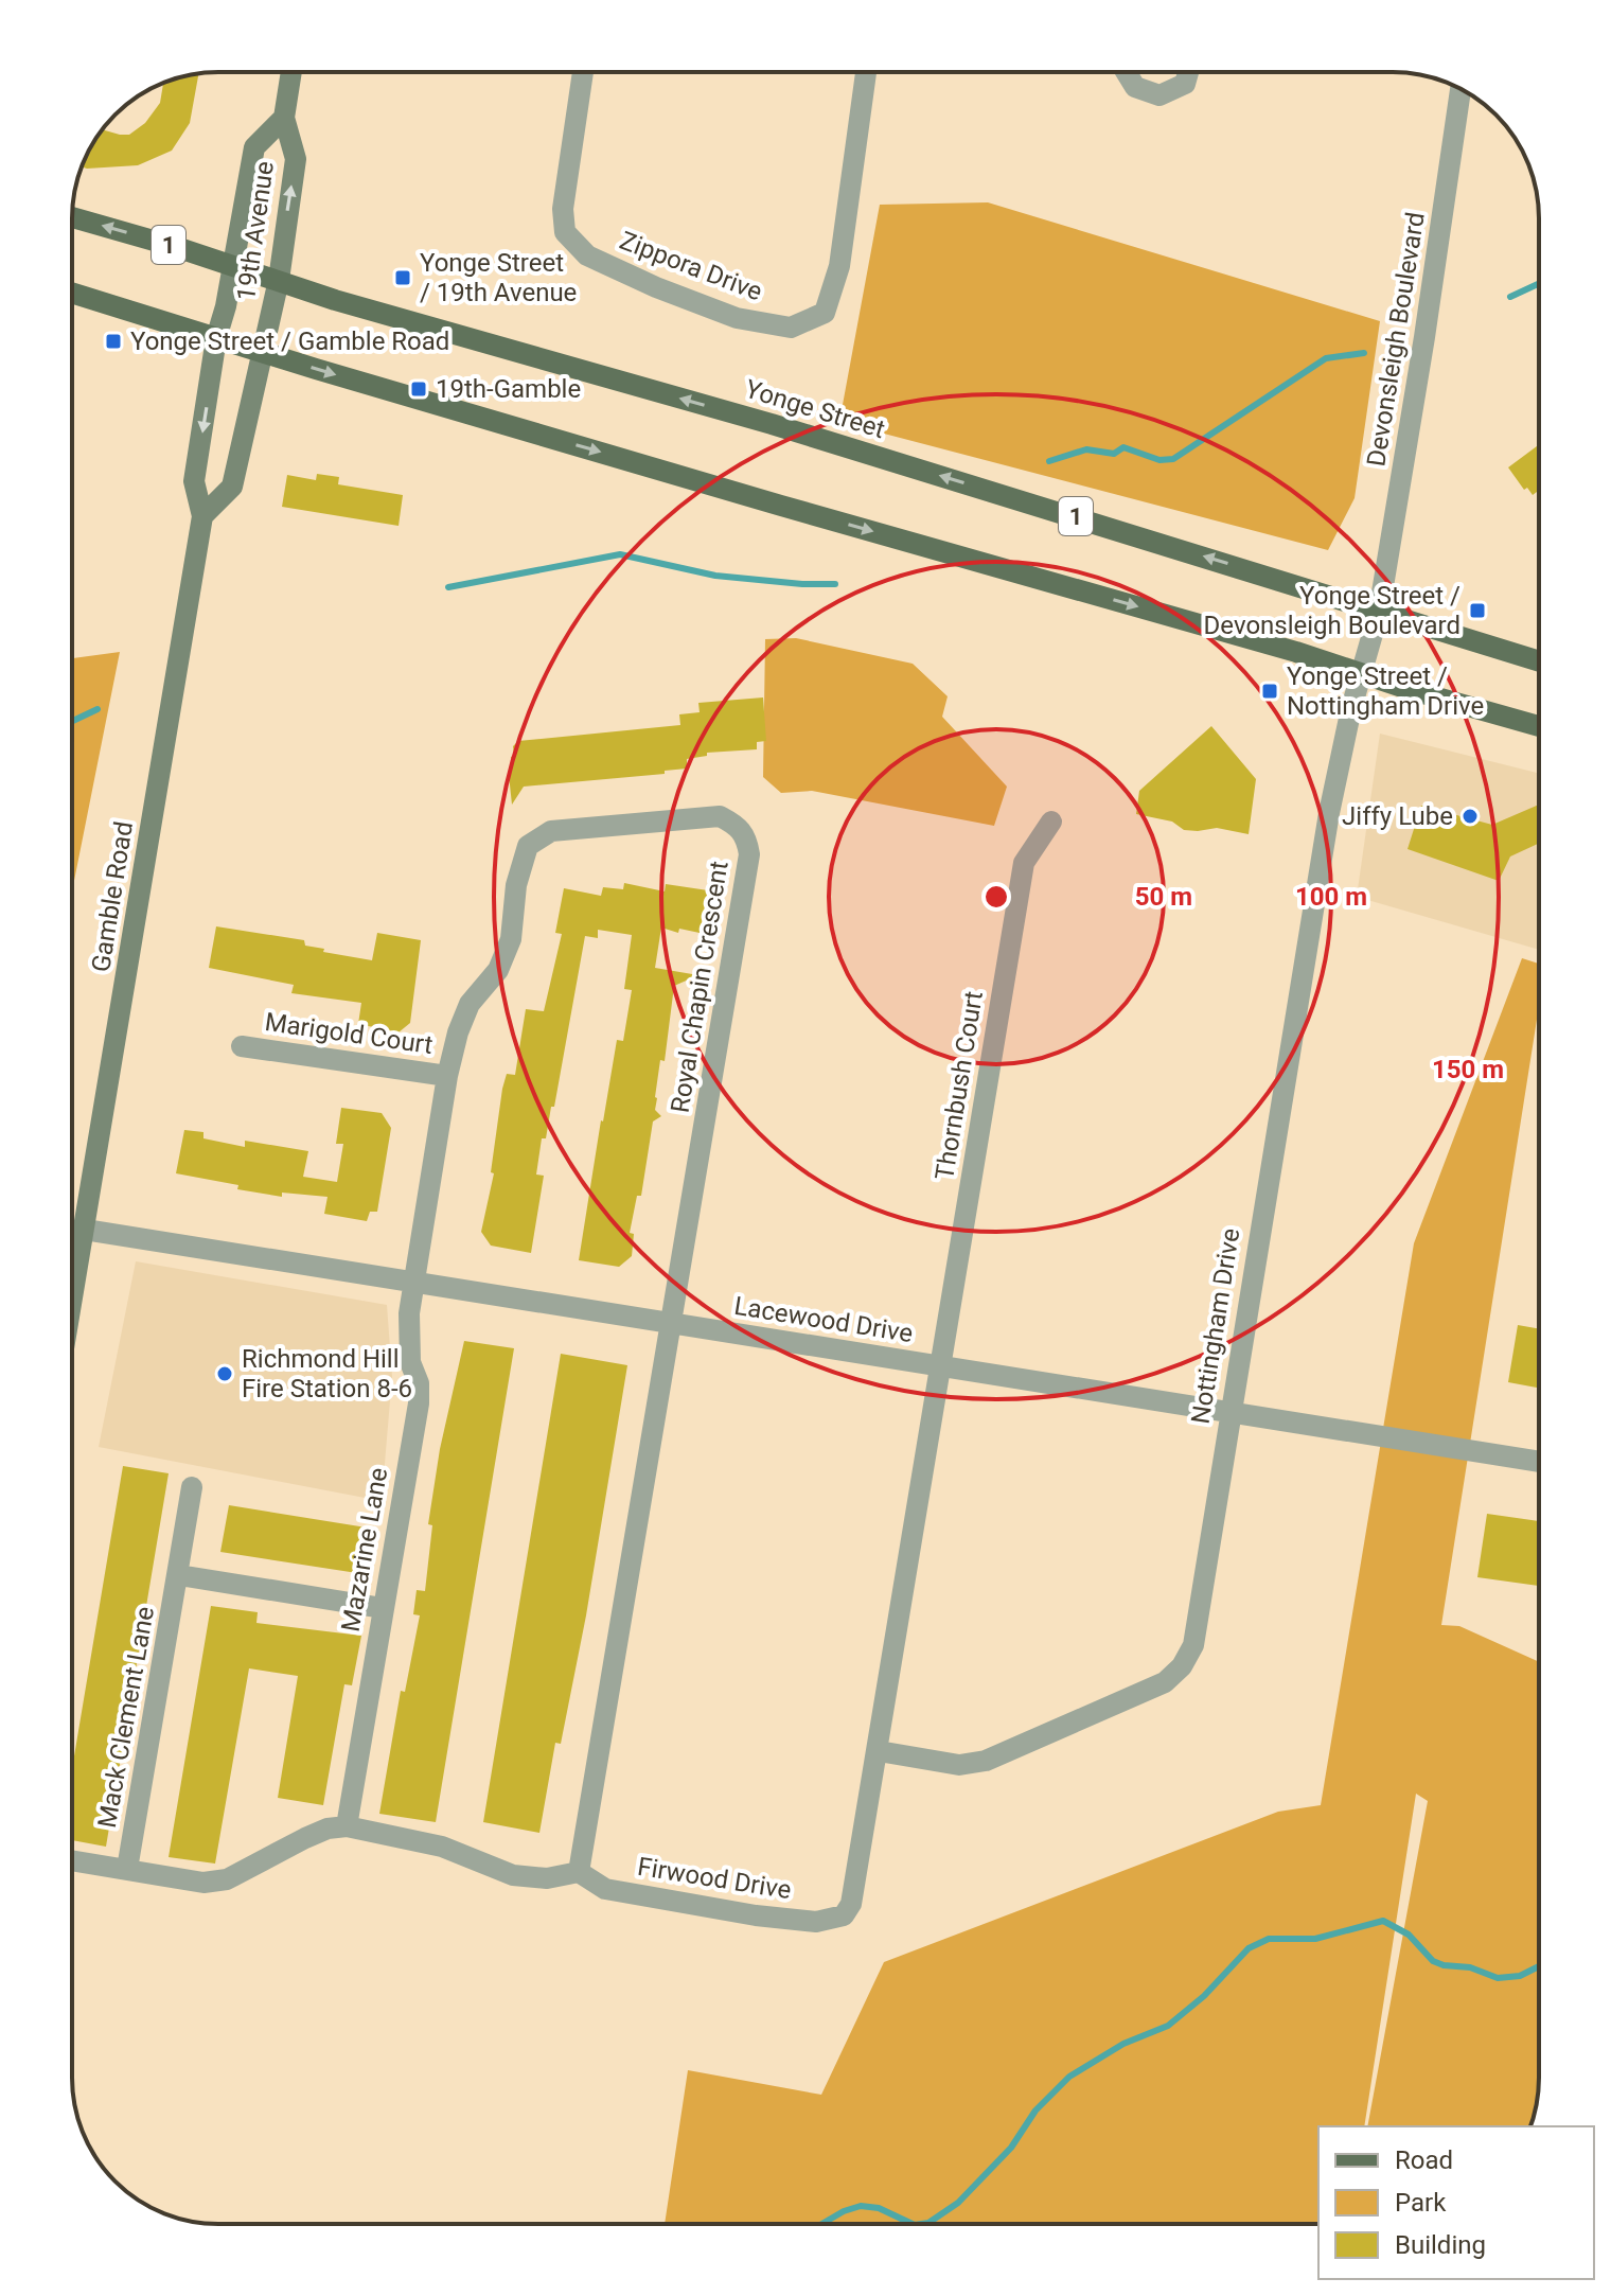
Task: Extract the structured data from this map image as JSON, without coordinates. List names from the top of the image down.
{
  "streets": {
    "main road": [
      "19th Avenue",
      "1",
      "Yonge Street",
      "Gamble Road"
    ],
    "street": [
      "Zippora Drive",
      "Devonsleigh Boulevard",
      "Royal Chapin Crescent",
      "Marigold Court",
      "Thornbush Court",
      "Lacewood Drive",
      "Nottingham Drive",
      "Mazarine Lane",
      "Mack Clement Lane",
      "Firwood Drive"
    ]
  },
  "crossings": [
    ["19th Avenue", "Yonge Street"],
    ["19th Avenue", "Gamble Road"],
    ["Devonsleigh Boulevard", "Yonge Street"],
    ["Devonsleigh Boulevard", "Nottingham Drive"],
    ["Yonge Street", "Gamble Road"],
    ["Gamble Road", "Lacewood Drive"],
    ["Royal Chapin Crescent", "Marigold Court"],
    ["Royal Chapin Crescent", "Lacewood Drive"],
    ["Royal Chapin Crescent", "Mazarine Lane"],
    ["Thornbush Court", "Lacewood Drive"],
    ["Thornbush Court", "Firwood Drive"],
    ["Lacewood Drive", "Nottingham Drive"],
    ["Lacewood Drive", "Mazarine Lane"],
    ["Lacewood Drive", "Firwood Drive"],
    ["Nottingham Drive", "Firwood Drive"],
    ["Mazarine Lane", "Mack Clement Lane"],
    ["Mack Clement Lane", "Firwood Drive"]
  ],
  "places": {
    "transit": [
      "Yonge Street / 19th Avenue",
      "Yonge Street / Gamble Road",
      "19th-Gamble",
      "Yonge Street / Devonsleigh Boulevard",
      "Yonge Street / Nottingham Drive"
    ],
    "other": ["Jiffy Lube", "Richmond Hill Fire Station 8-6"]
  },
  "legend": ["Road", "Park", "Building"],
  "rings": ["50 m", "100 m", "150 m"]
}
